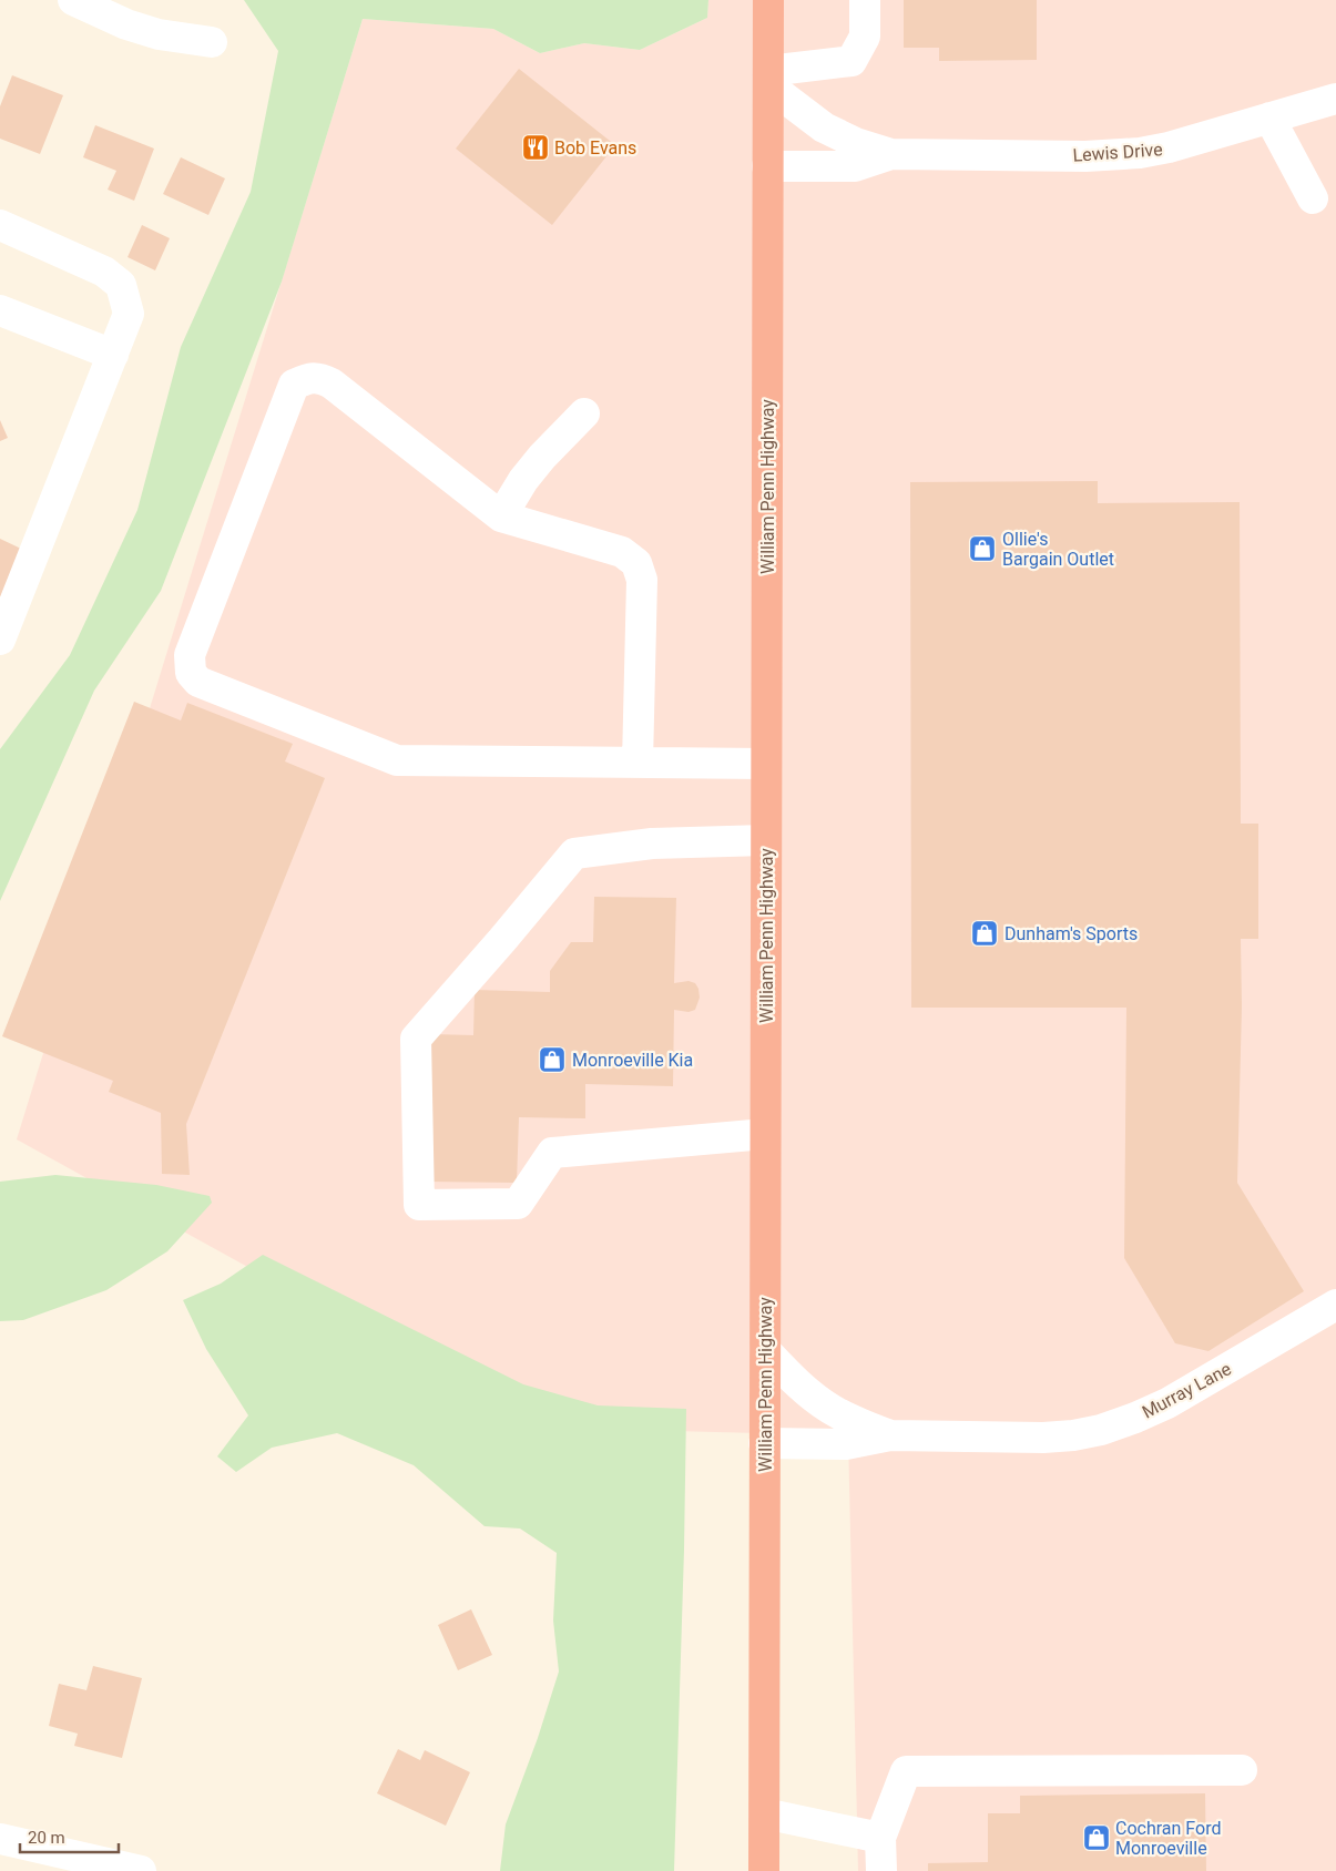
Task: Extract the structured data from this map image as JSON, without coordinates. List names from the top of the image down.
{
  "streets": {
    "highway": ["William Penn Highway"],
    "street": ["Lewis Drive", "Murray Lane"]
  },
  "crossings": [
    ["Lewis Drive", "William Penn Highway"],
    ["William Penn Highway", "Murray Lane"]
  ],
  "places": {
    "restaurant": ["Bob Evans"],
    "shop": [
      "Ollie's Bargain Outlet",
      "Dunham's Sports",
      "Monroeville Kia",
      "Cochran Ford Monroeville"
    ]
  },
  "scale_bar": "20 m"
}
